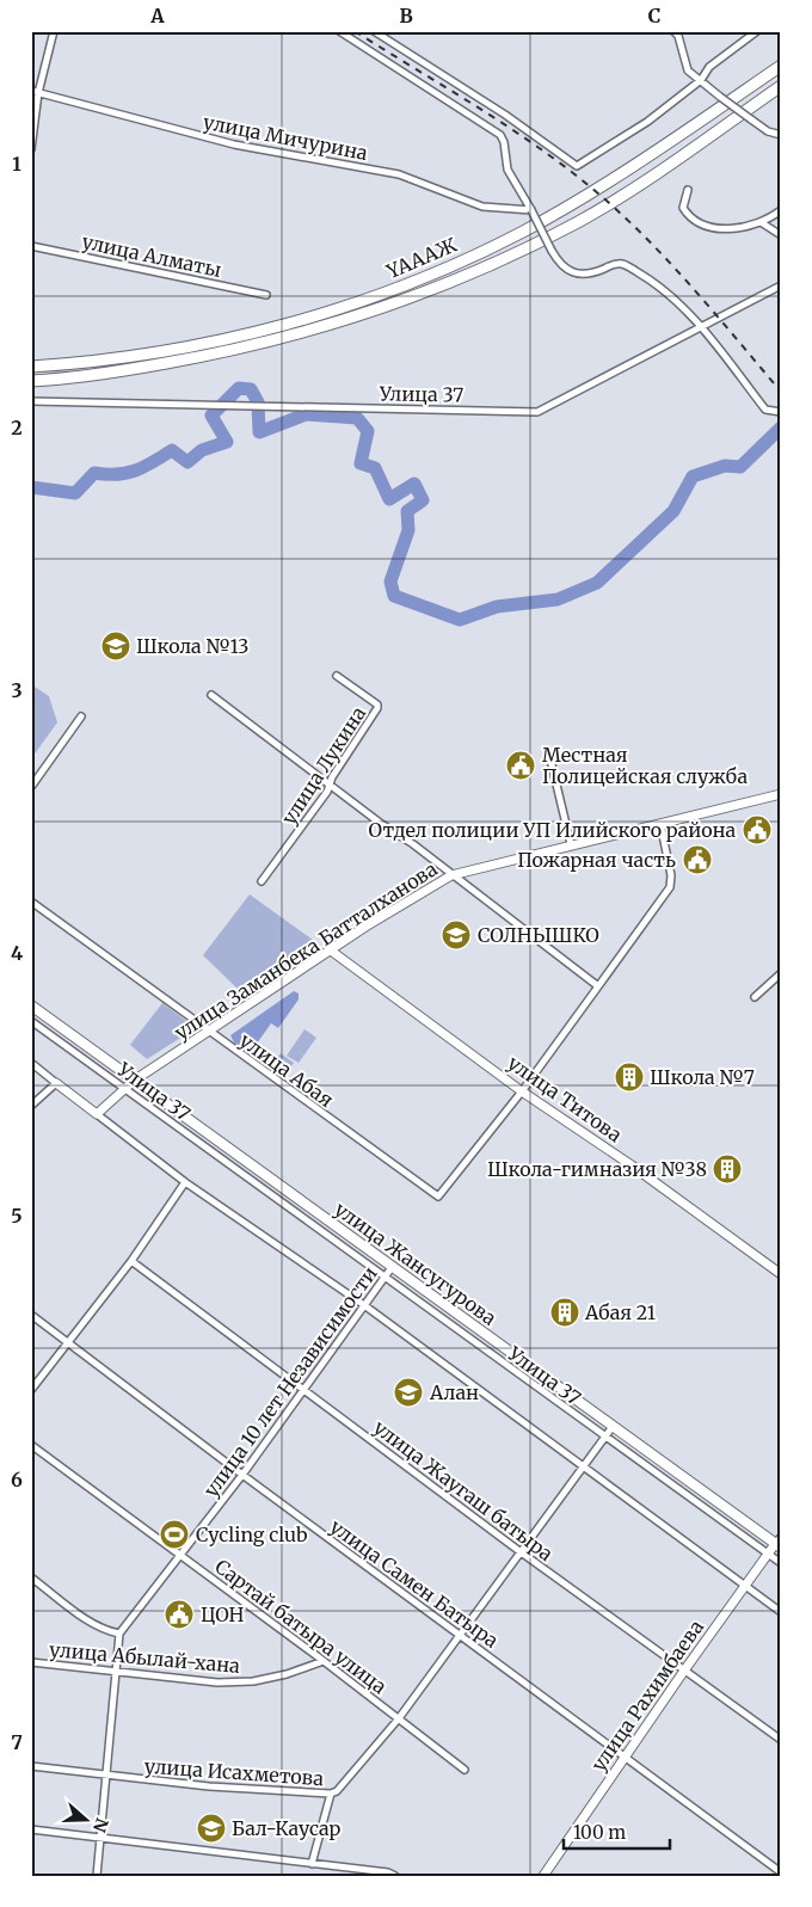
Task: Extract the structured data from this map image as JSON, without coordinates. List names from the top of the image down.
{
  "streets": {
    "highway": ["ҮАААЖ"],
    "main road": ["улица Жансугурова"],
    "street": [
      "улица Мичурина",
      "улица Алматы",
      "Улица 37",
      "улица Лукина",
      "улица Заманбека Батталханова",
      "улица Абая",
      "улица Титова",
      "улица 10 лет Независимости",
      "улица Жаугаш батыра",
      "улица Самен Батыра",
      "Сартай батыра улица",
      "улица Абылай-хана",
      "улица Рахимбаева",
      "улица Исахметова"
    ]
  },
  "crossings": [
    ["улица Заманбека Батталханова", "улица Абая"],
    ["улица Заманбека Батталханова", "улица Титова"],
    ["улица Заманбека Батталханова", "улица Жансугурова"],
    ["улица Абая", "улица Титова"],
    ["улица Жансугурова", "улица 10 лет Независимости"],
    ["улица Жансугурова", "улица Рахимбаева"],
    ["улица Жансугурова", "улица Исахметова"],
    ["улица 10 лет Независимости", "улица Жаугаш батыра"],
    ["улица 10 лет Независимости", "улица Самен Батыра"],
    ["улица 10 лет Независимости", "Сартай батыра улица"],
    ["улица Жаугаш батыра", "улица Рахимбаева"],
    ["улица Жаугаш батыра", "улица Исахметова"],
    ["улица Самен Батыра", "улица Рахимбаева"],
    ["улица Самен Батыра", "улица Исахметова"],
    ["Сартай батыра улица", "улица Абылай-хана"],
    ["Сартай батыра улица", "улица Исахметова"]
  ],
  "places": {
    "school or university": [
      "Школа №13",
      "СОЛНЫШКО",
      "Алан",
      "Бал-Каусар"
    ],
    "public building": [
      "Местная Полицейская служба",
      "Отдел полиции УП Илийского района",
      "Пожарная часть",
      "ЦОН"
    ],
    "building": ["Школа №7", "Школа-гимназия №38", "Абая 21"],
    "sports": ["Cycling club"]
  },
  "scale_bar": "100 m",
  "north": "right",
  "grid": {
    "columns": ["A", "B", "C"],
    "rows": [
      "1",
      "2",
      "3",
      "4",
      "5",
      "6",
      "7"
    ]
  }
}
